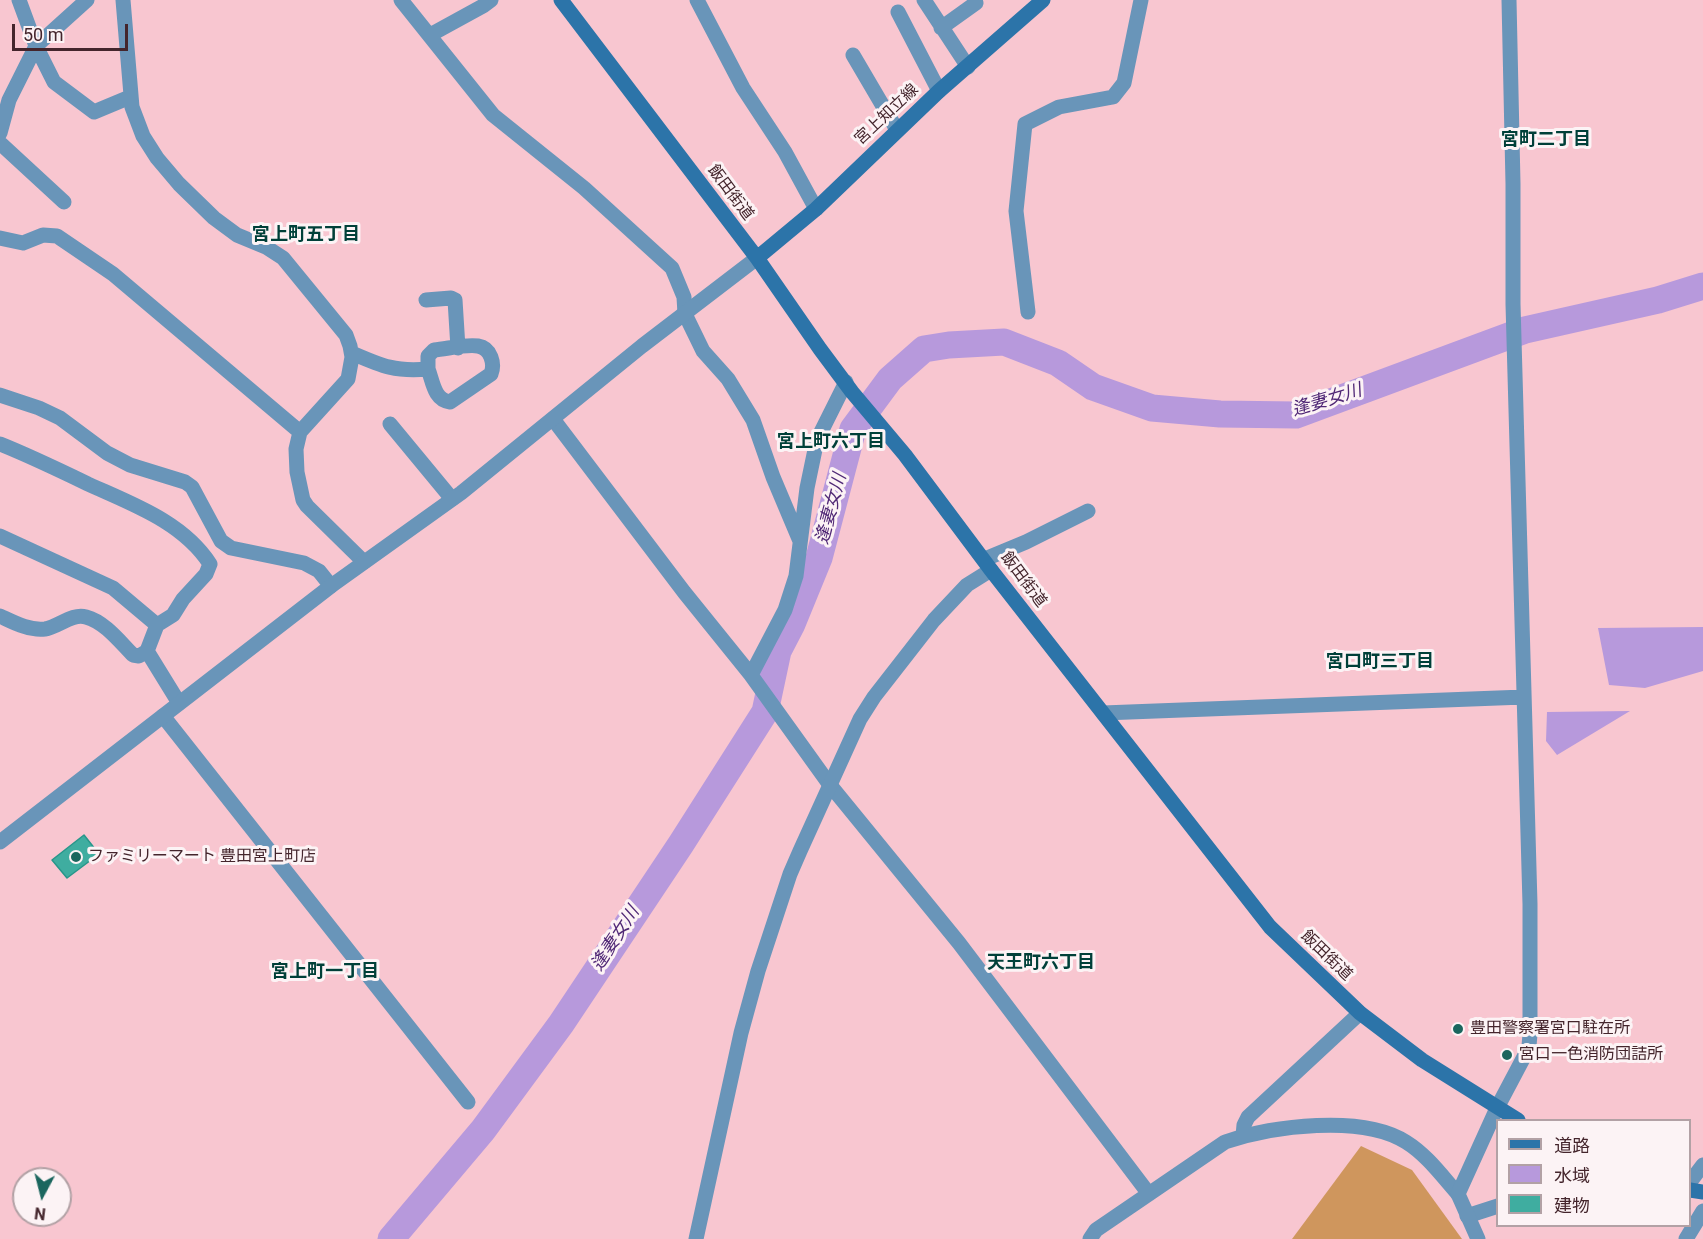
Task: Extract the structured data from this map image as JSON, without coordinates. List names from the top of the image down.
{
  "streets": {
    "main road": ["宮上知立線", "飯田街道"]
  },
  "crossings": [
    ["宮上知立線", "飯田街道"]
  ],
  "districts": [
    "宮町二丁目",
    "宮上町五丁目",
    "宮上町六丁目",
    "宮口町三丁目",
    "天王町六丁目",
    "宮上町一丁目"
  ],
  "water": ["逢妻女川"],
  "places": ["ファミリーマート 豊田宮上町店", "豊田警察署宮口駐在所", "宮口一色消防団詰所"],
  "legend": ["道路", "水域", "建物"],
  "scale_bar": "50 m",
  "north": "bottom"
}
